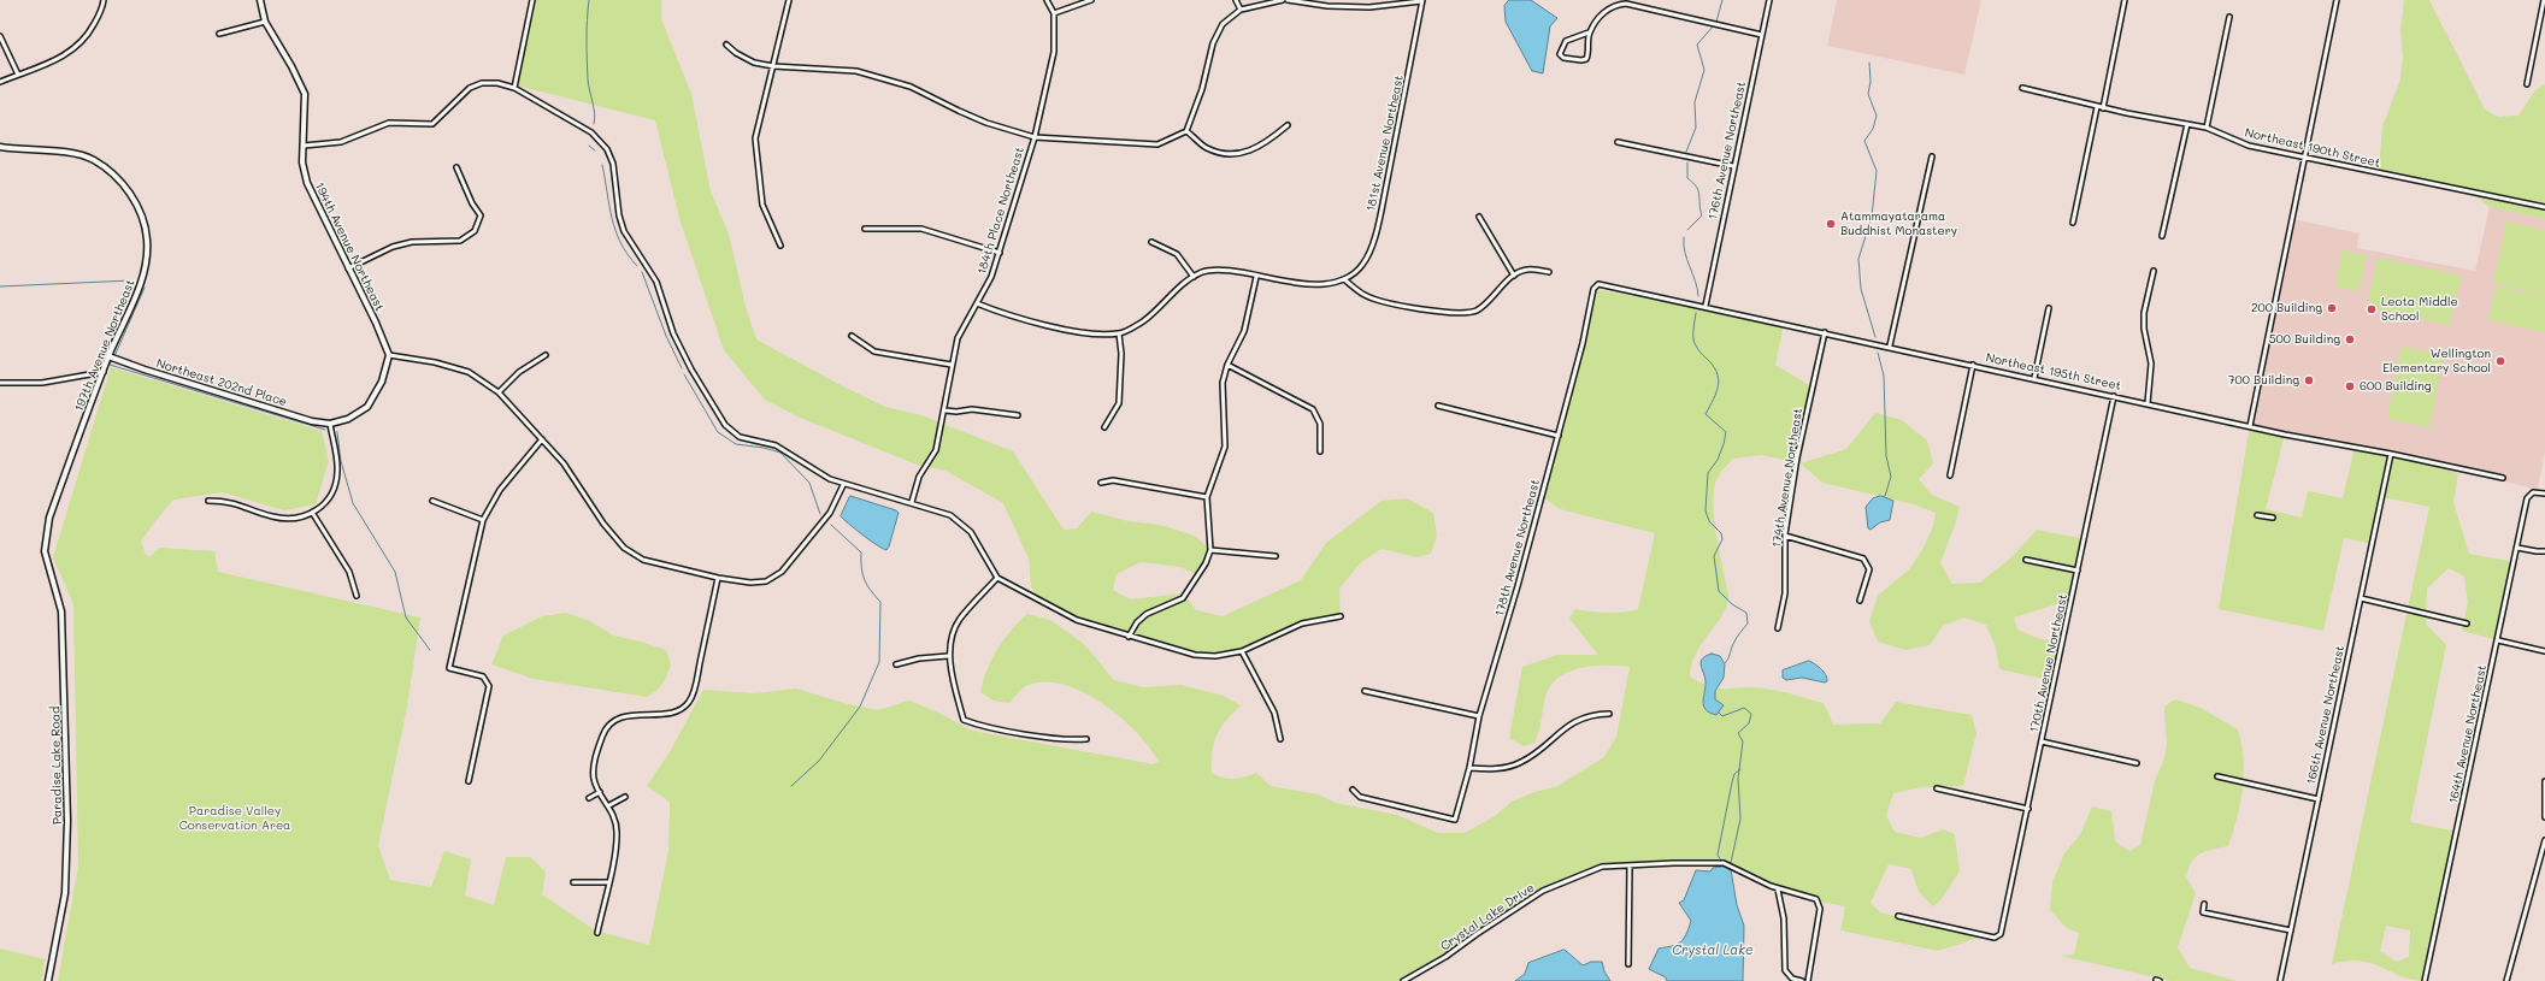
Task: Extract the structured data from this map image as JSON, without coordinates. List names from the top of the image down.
{
  "streets": {
    "street": [
      "181st Avenue Northeast",
      "Northeast 190th Street",
      "176th Avenue Northeast",
      "184th Place Northeast",
      "194th Avenue Northeast",
      "197th Avenue Northeast",
      "Northeast 195th Street",
      "Northeast 202nd Place",
      "174th Avenue Northeast",
      "178th Avenue Northeast",
      "170th Avenue Northeast",
      "166th Avenue Northeast",
      "164th Avenue Northeast",
      "Paradise Lake Road",
      "Crystal Lake Drive"
    ]
  },
  "crossings": [
    ["176th Avenue Northeast", "Northeast 195th Street"],
    ["197th Avenue Northeast", "Northeast 202nd Place"],
    ["197th Avenue Northeast", "Paradise Lake Road"],
    ["Northeast 195th Street", "174th Avenue Northeast"],
    ["Northeast 195th Street", "178th Avenue Northeast"],
    ["Northeast 195th Street", "170th Avenue Northeast"],
    ["Northeast 195th Street", "166th Avenue Northeast"]
  ],
  "water": ["Crystal Lake"],
  "parks": ["Paradise Valley Conservation Area"],
  "places": [
    "Atammayatarama Buddhist Monastery",
    "200 Building",
    "Leota Middle School",
    "500 Building",
    "Wellington Elementary School",
    "700 Building",
    "600 Building"
  ]
}
